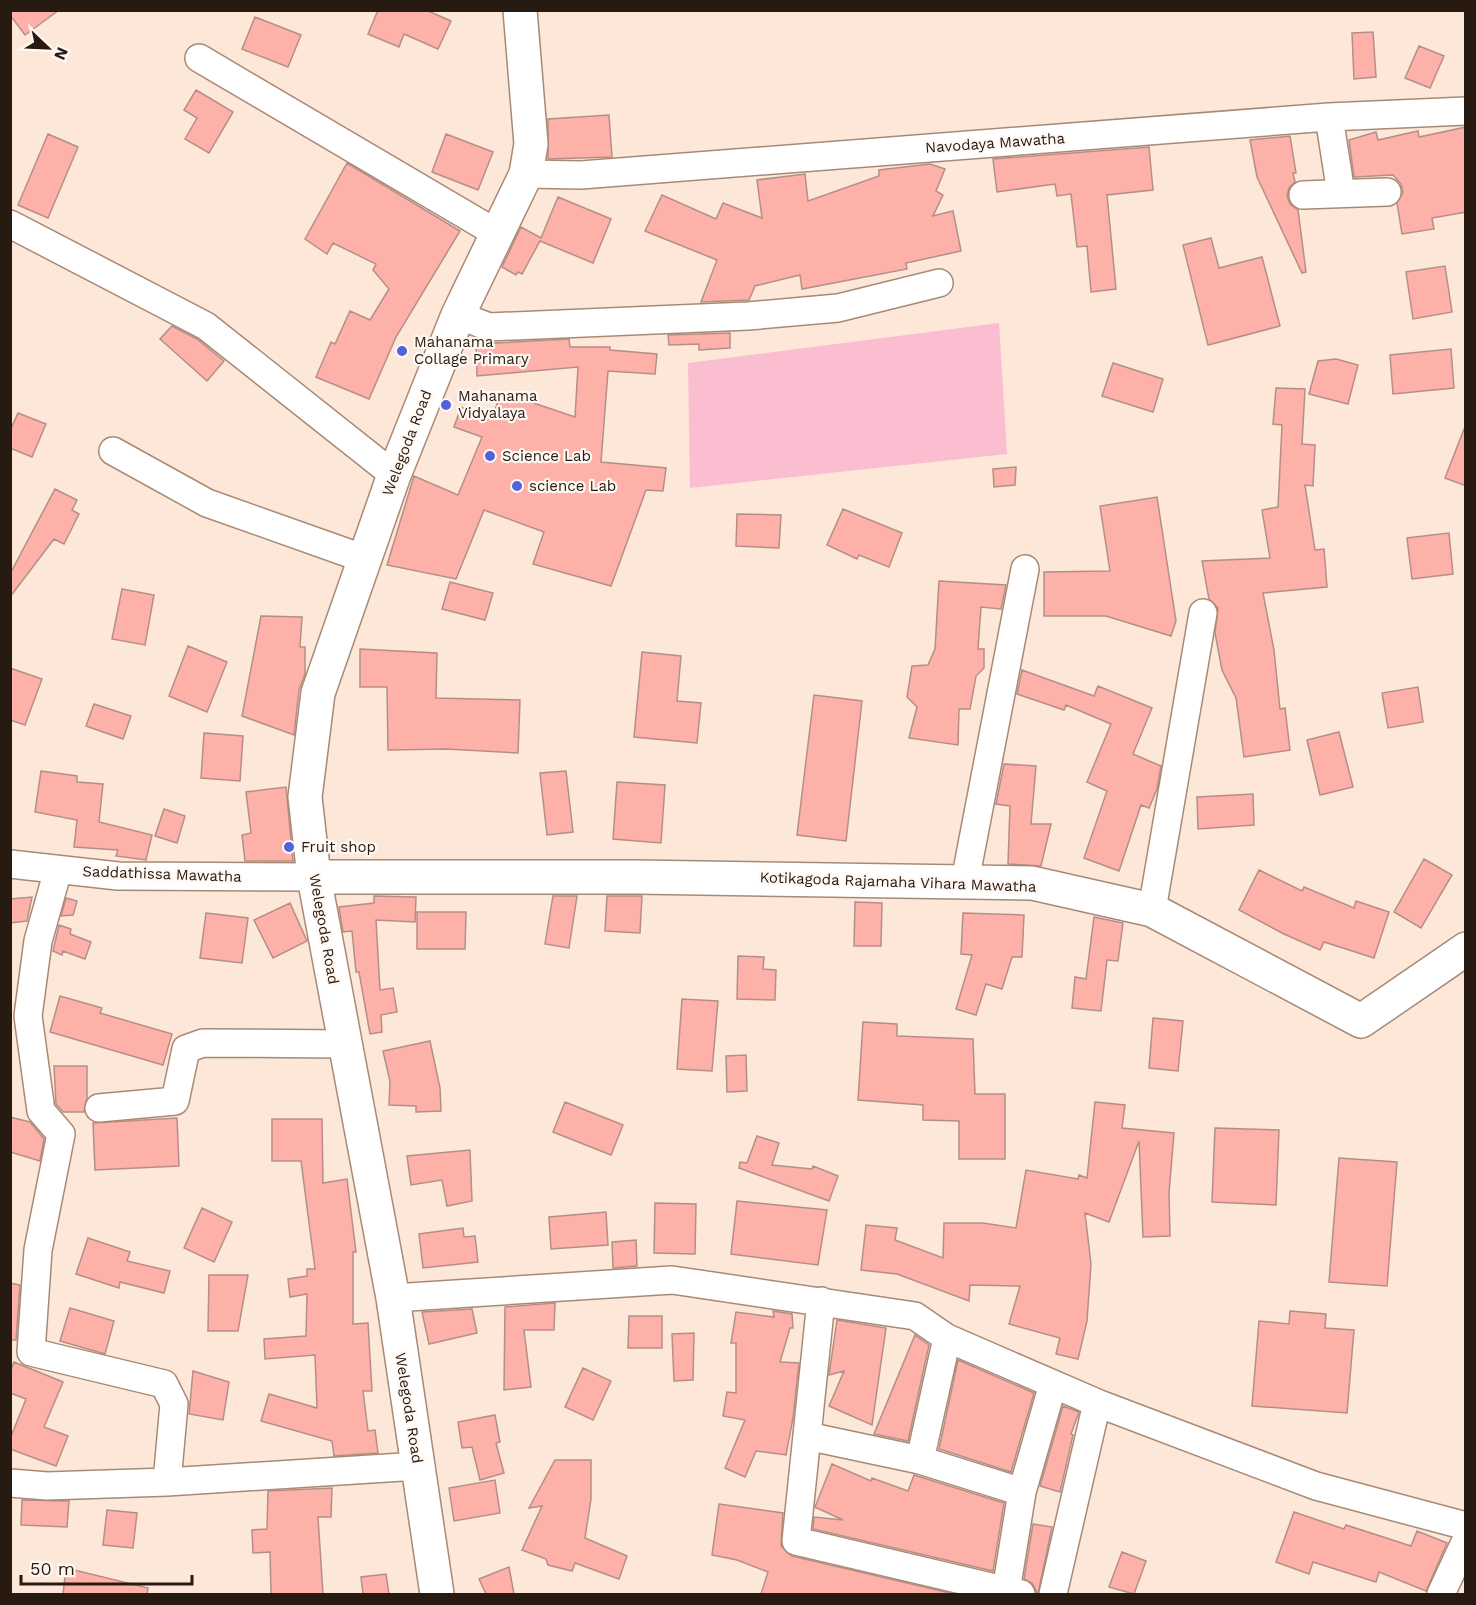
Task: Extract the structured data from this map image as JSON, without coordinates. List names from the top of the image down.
{
  "streets": {
    "street": [
      "Navodaya Mawatha",
      "Welegoda Road",
      "Saddathissa Mawatha",
      "Kotikagoda Rajamaha Vihara Mawatha"
    ]
  },
  "crossings": [
    ["Navodaya Mawatha", "Welegoda Road"],
    ["Welegoda Road", "Saddathissa Mawatha"],
    ["Welegoda Road", "Kotikagoda Rajamaha Vihara Mawatha"],
    ["Saddathissa Mawatha", "Kotikagoda Rajamaha Vihara Mawatha"]
  ],
  "places": [
    "Mahanama Collage Primary",
    "Mahanama Vidyalaya",
    "Science Lab",
    "science Lab",
    "Fruit shop"
  ],
  "scale_bar": "50 m",
  "north": "bottom right"
}
